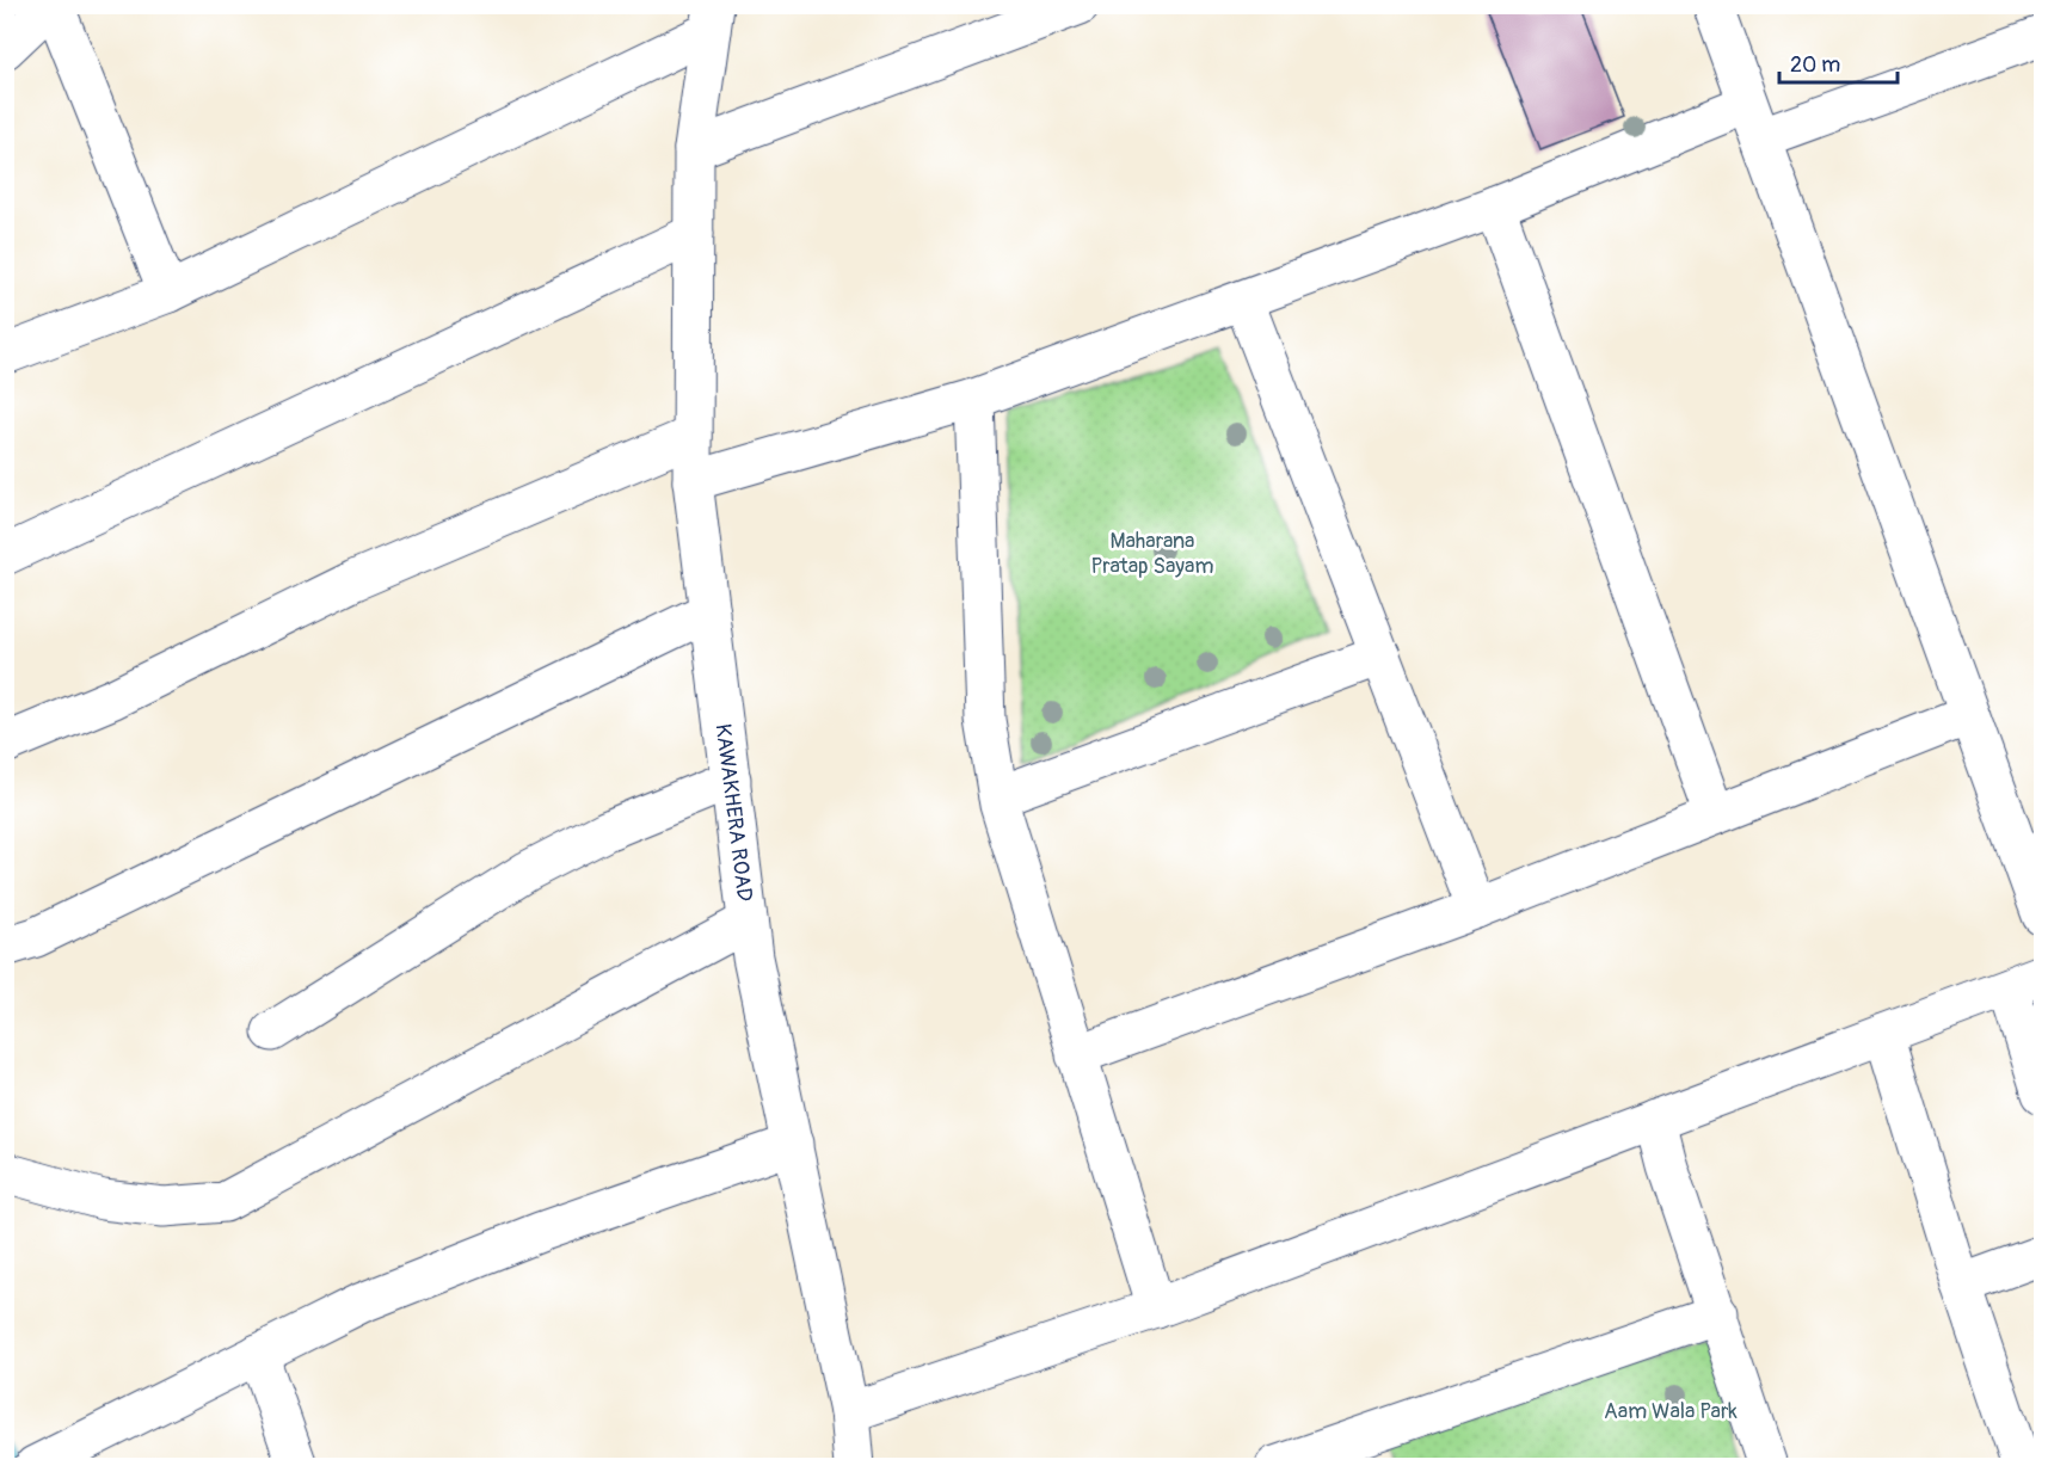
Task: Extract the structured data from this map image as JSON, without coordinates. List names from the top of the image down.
{
  "streets": {
    "street": ["KAWAKHERA ROAD"]
  },
  "parks": ["Maharana Pratap Sayam", "Aam Wala Park"],
  "scale_bar": "20 m"
}
